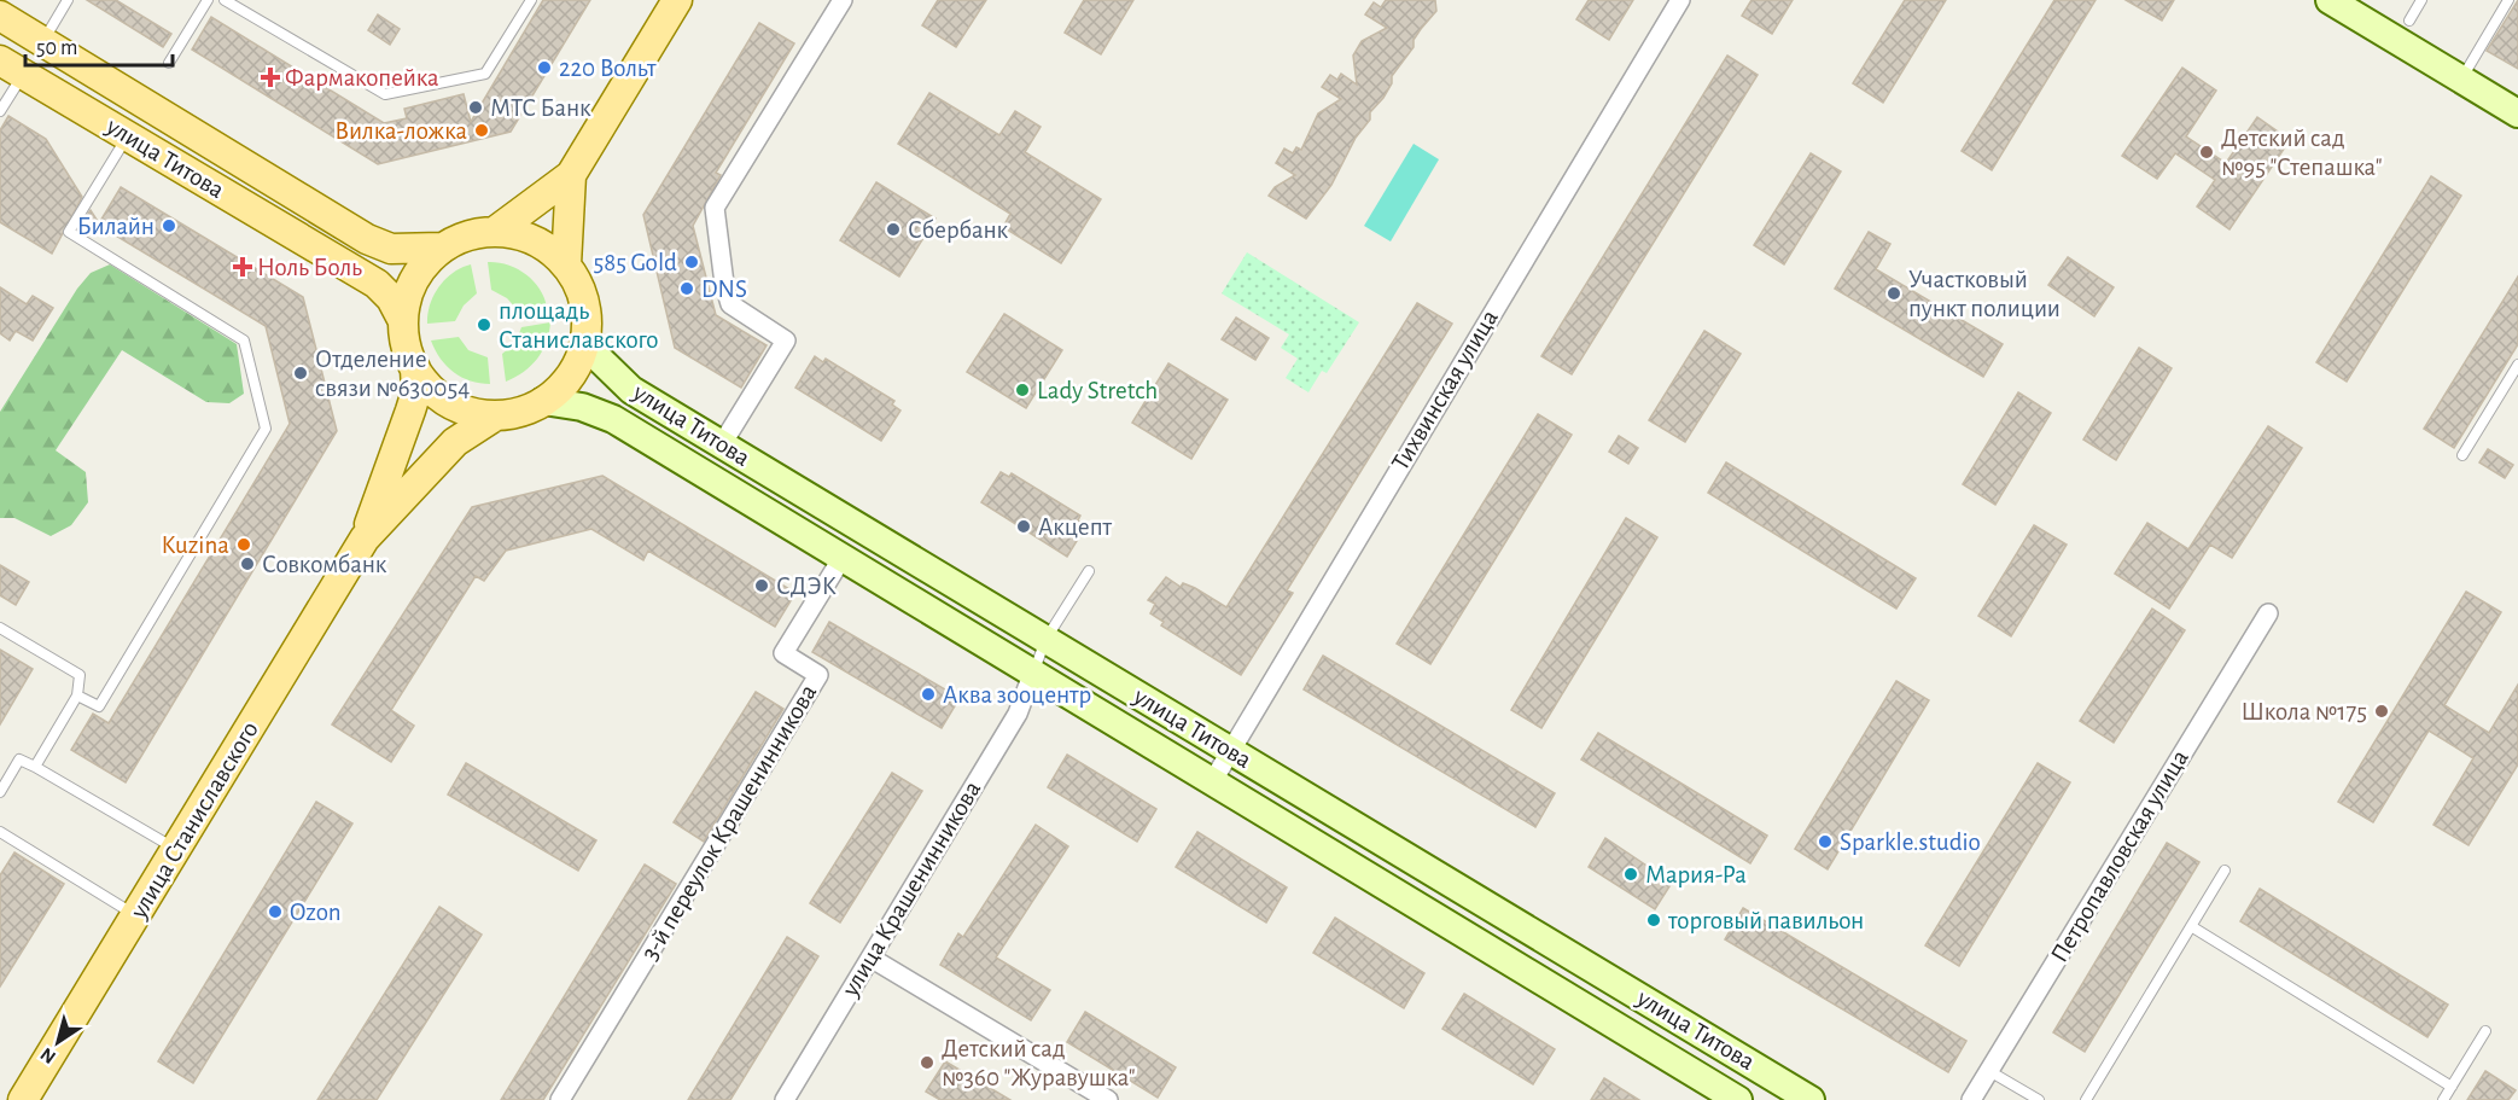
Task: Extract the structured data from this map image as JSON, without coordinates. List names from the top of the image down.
{
  "streets": {
    "main road": ["улица Титова", "улица Станиславского"],
    "street": [
      "Тихвинская улица",
      "3-й переулок Крашенинникова",
      "Петропавловская улица",
      "улица Крашенинникова"
    ]
  },
  "crossings": [
    ["улица Титова", "Тихвинская улица"],
    ["улица Титова", "3-й переулок Крашенинникова"],
    ["улица Титова", "улица Крашенинникова"]
  ],
  "places": {
    "other": [
      "220 Вольт",
      "МТС Банк",
      "Вилка-ложка",
      "Детский сад №95 \"Степашка\"",
      "Билайн",
      "Сбербанк",
      "585 Gold",
      "DNS",
      "Участковый пункт полиции",
      "площадь Станиславского",
      "Отделение связи №630054",
      "Lady Stretch",
      "Акцепт",
      "Kuzina",
      "Совкомбанк",
      "СДЭК",
      "Аква зооцентр",
      "Школа №175",
      "Sparkle.studio",
      "Мария-Ра",
      "Ozon",
      "торговый павильон",
      "Детский сад №360 \"Журавушка\""
    ],
    "health": ["Фармакопейка", "Ноль Боль"]
  },
  "scale_bar": "50 m",
  "north": "bottom left"
}
